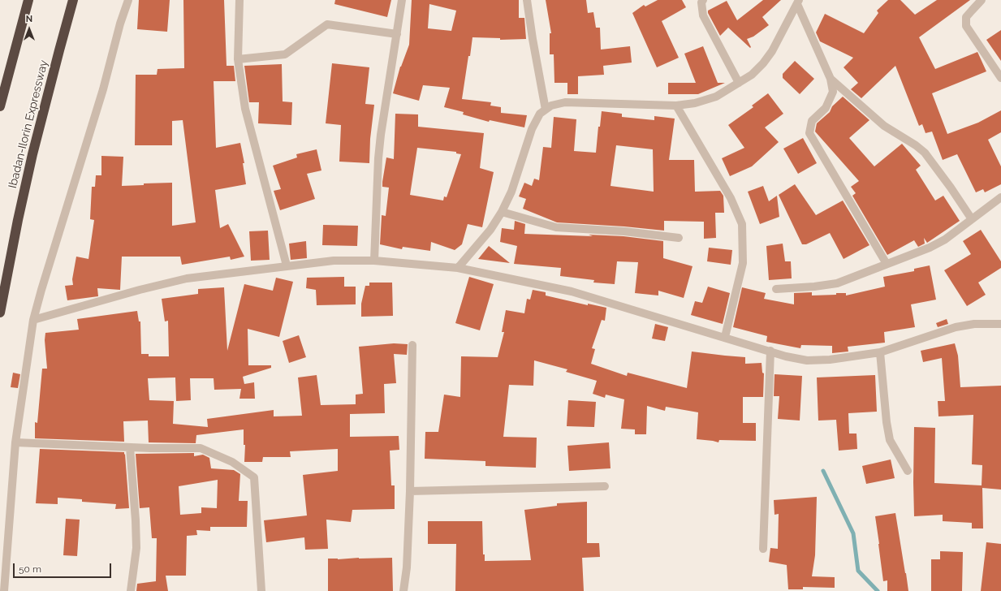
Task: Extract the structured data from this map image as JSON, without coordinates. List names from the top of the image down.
{
  "streets": {
    "highway": ["Ibadan-Ilorin Expressway"]
  },
  "scale_bar": "50 m",
  "north": "top"
}
